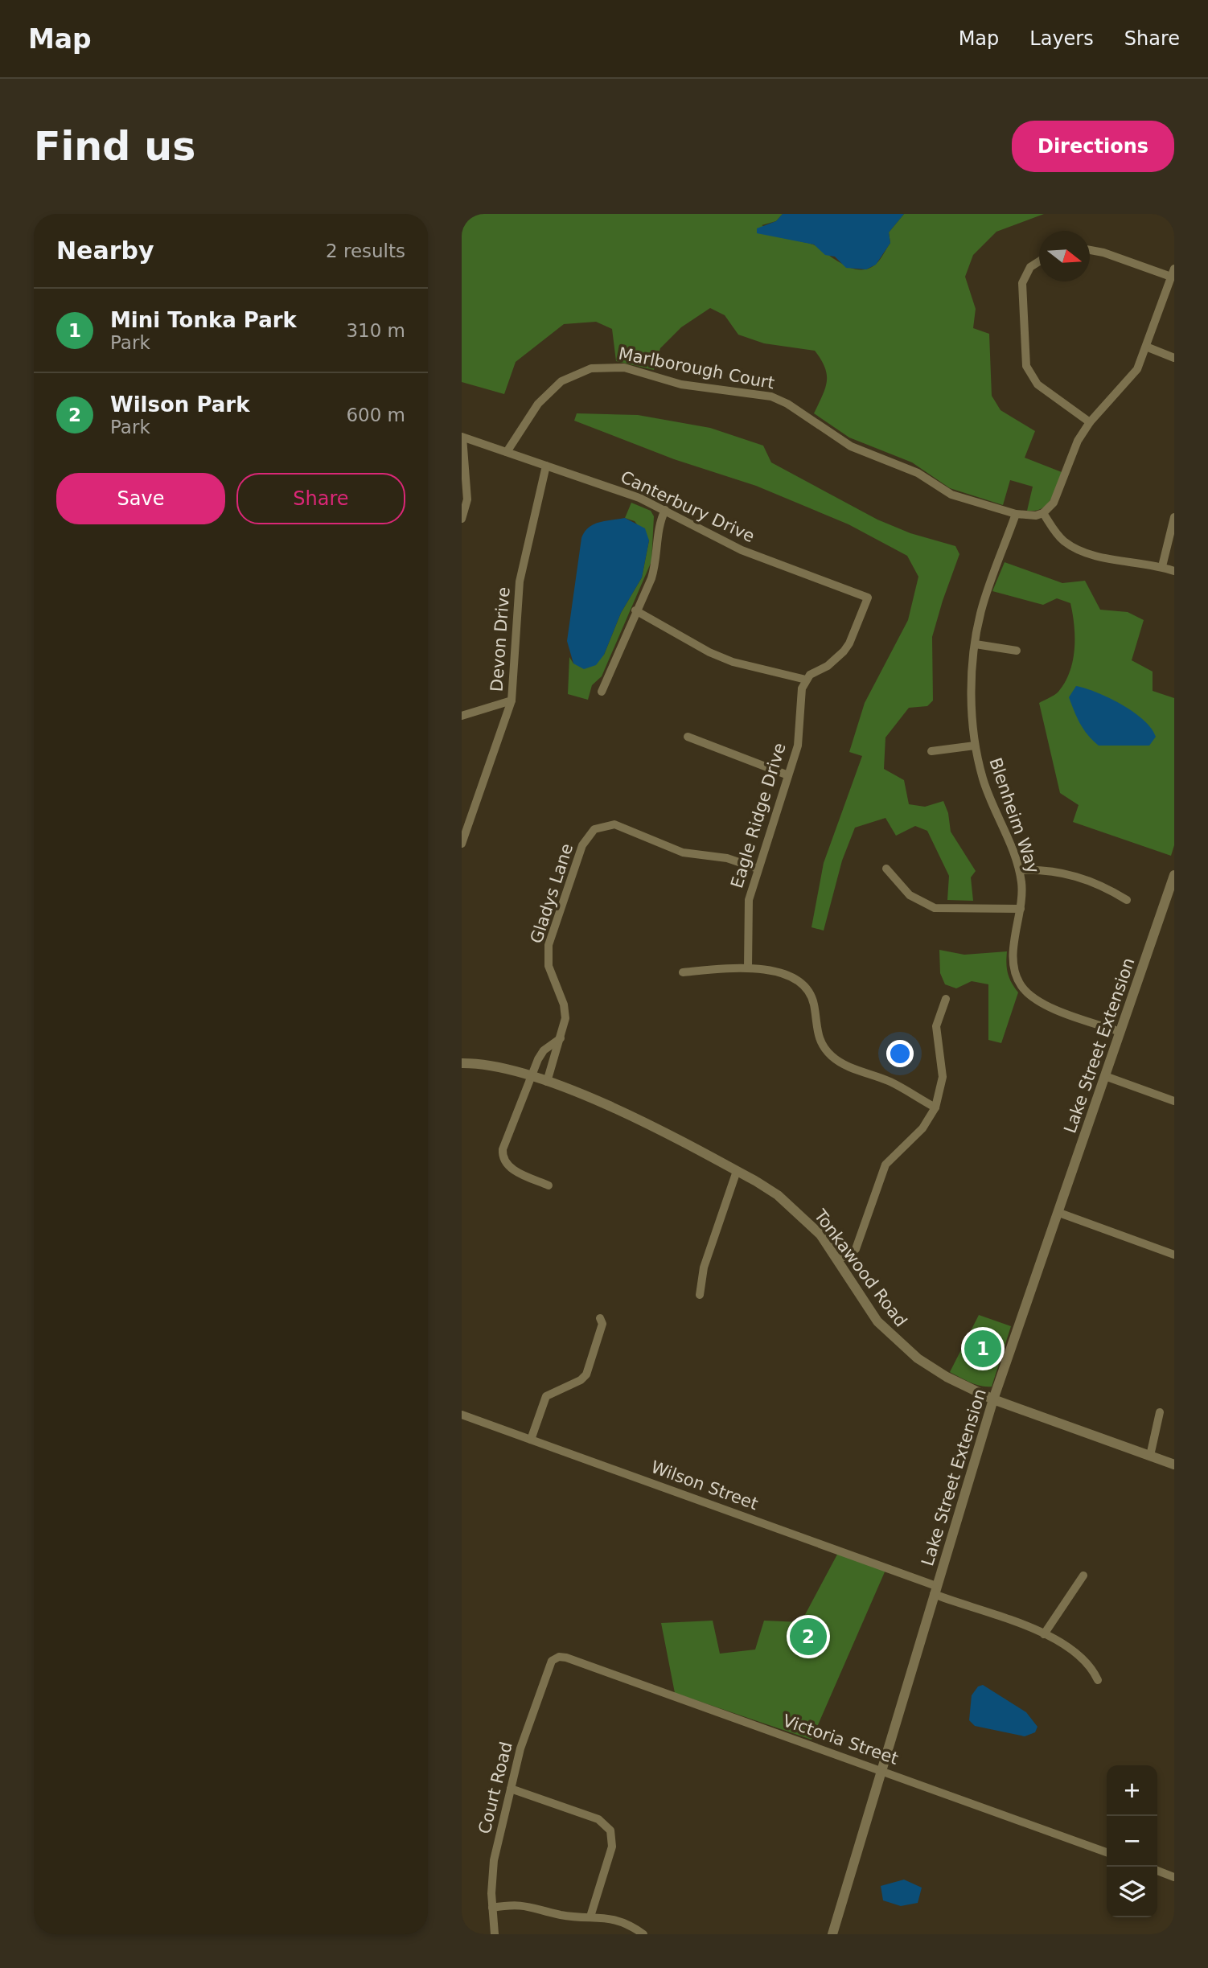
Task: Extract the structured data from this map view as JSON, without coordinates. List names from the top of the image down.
{
  "streets": {
    "street": [
      "Marlborough Court",
      "Canterbury Drive",
      "Devon Drive",
      "Eagle Ridge Drive",
      "Blenheim Way",
      "Gladys Lane",
      "Lake Street Extension",
      "Tonkawood Road",
      "Wilson Street",
      "Victoria Street",
      "Court Road"
    ]
  },
  "crossings": [
    ["Marlborough Court", "Canterbury Drive"],
    ["Marlborough Court", "Blenheim Way"],
    ["Canterbury Drive", "Devon Drive"],
    ["Canterbury Drive", "Eagle Ridge Drive"],
    ["Eagle Ridge Drive", "Gladys Lane"],
    ["Blenheim Way", "Lake Street Extension"],
    ["Gladys Lane", "Tonkawood Road"],
    ["Lake Street Extension", "Tonkawood Road"],
    ["Lake Street Extension", "Wilson Street"],
    ["Lake Street Extension", "Victoria Street"],
    ["Victoria Street", "Court Road"]
  ],
  "north": "right",
  "page": {
    "header": "Map",
    "nav": ["Map", "Layers", "Share"],
    "buttons": [
      "Directions",
      ["Save", "Share"]
    ],
    "title": "Find us",
    "heading": ["Nearby", "2 results"],
    "list": [
      {
        "mark": "1",
        "name": "Mini Tonka Park",
        "note": "Park",
        "value": "310 m"
      },
      {
        "mark": "2",
        "name": "Wilson Park",
        "note": "Park",
        "value": "600 m"
      }
    ],
    "pins": ["1", "2"],
    "map_buttons": ["+", "−"]
  }
}
